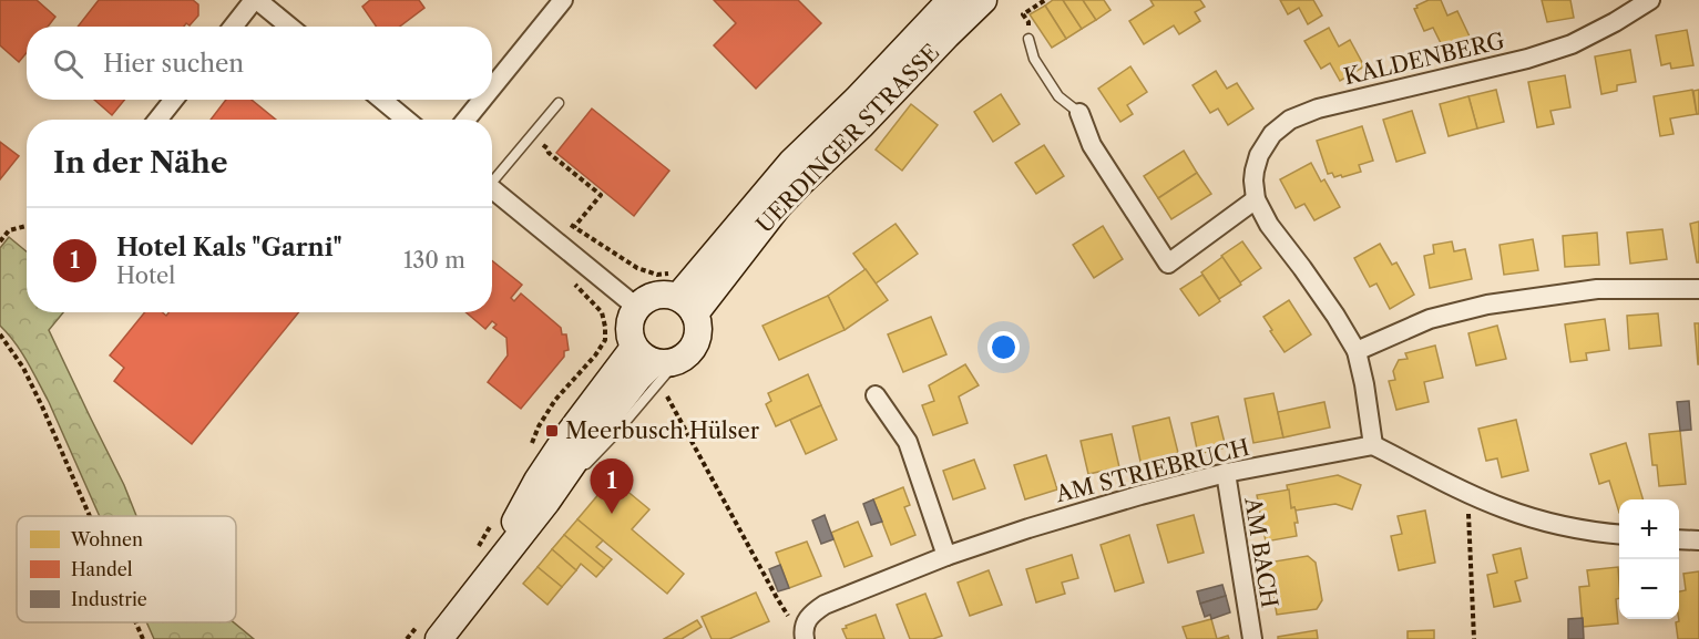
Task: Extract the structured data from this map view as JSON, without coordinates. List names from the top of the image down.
{
  "streets": {
    "street": [
      "KALDENBERG",
      "UERDINGER STRASSE",
      "AM STRIEBRUCH",
      "AM BACH"
    ]
  },
  "crossings": [
    ["AM STRIEBRUCH", "AM BACH"]
  ],
  "places": {
    "transit": ["Meerbusch Hülser"]
  },
  "legend": ["Wohnen", "Handel", "Industrie"],
  "page": {
    "search": "Hier suchen",
    "heading": "In der Nähe",
    "list": [
      {
        "mark": "1",
        "name": "Hotel Kals \"Garni\"",
        "note": "Hotel",
        "value": "130 m"
      }
    ],
    "pins": "1",
    "map_buttons": ["+", "−"]
  }
}
